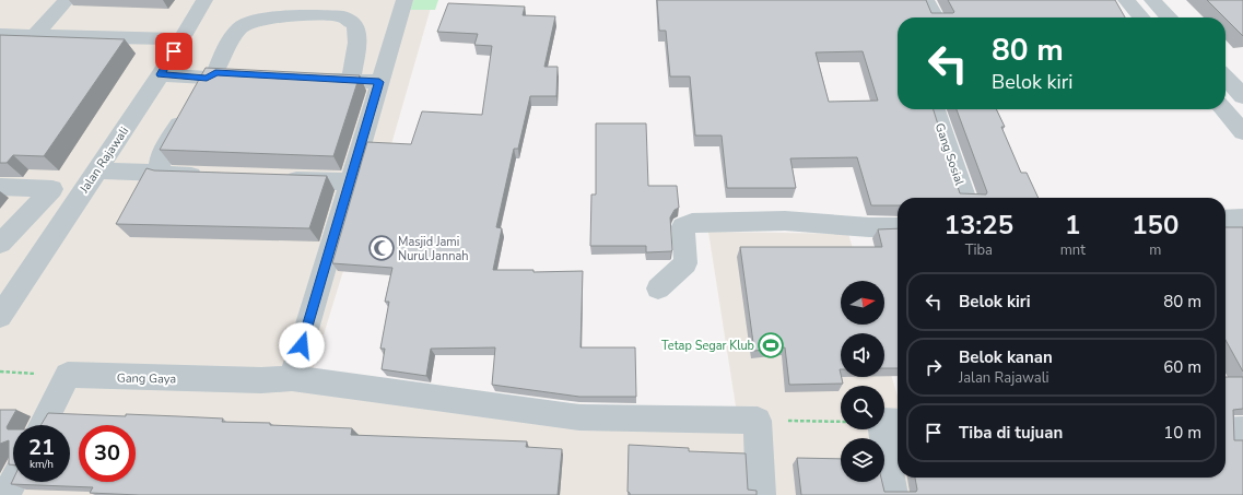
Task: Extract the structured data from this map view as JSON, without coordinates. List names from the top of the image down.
{
  "streets": {
    "street": ["Gang Sosial", "Jalan Rajawali", "Gang Gaya"]
  },
  "places": {
    "mosque": ["Masjid Jami Nurul Jannah"],
    "sports": ["Tetap Segar Klub"]
  },
  "north": "right",
  "page": {
    "turn": ["80 m", "Belok kiri"],
    "eta": [
      "13:25",
      "Tiba",
      "1",
      "mnt",
      "150",
      "m"
    ],
    "list": [
      {
        "name": "Belok kiri",
        "value": "80 m"
      },
      {
        "name": "Belok kanan",
        "note": "Jalan Rajawali",
        "value": "60 m"
      },
      {
        "name": "Tiba di tujuan",
        "value": "10 m"
      }
    ],
    "speed": "21 km/h",
    "limit": "30"
  }
}
